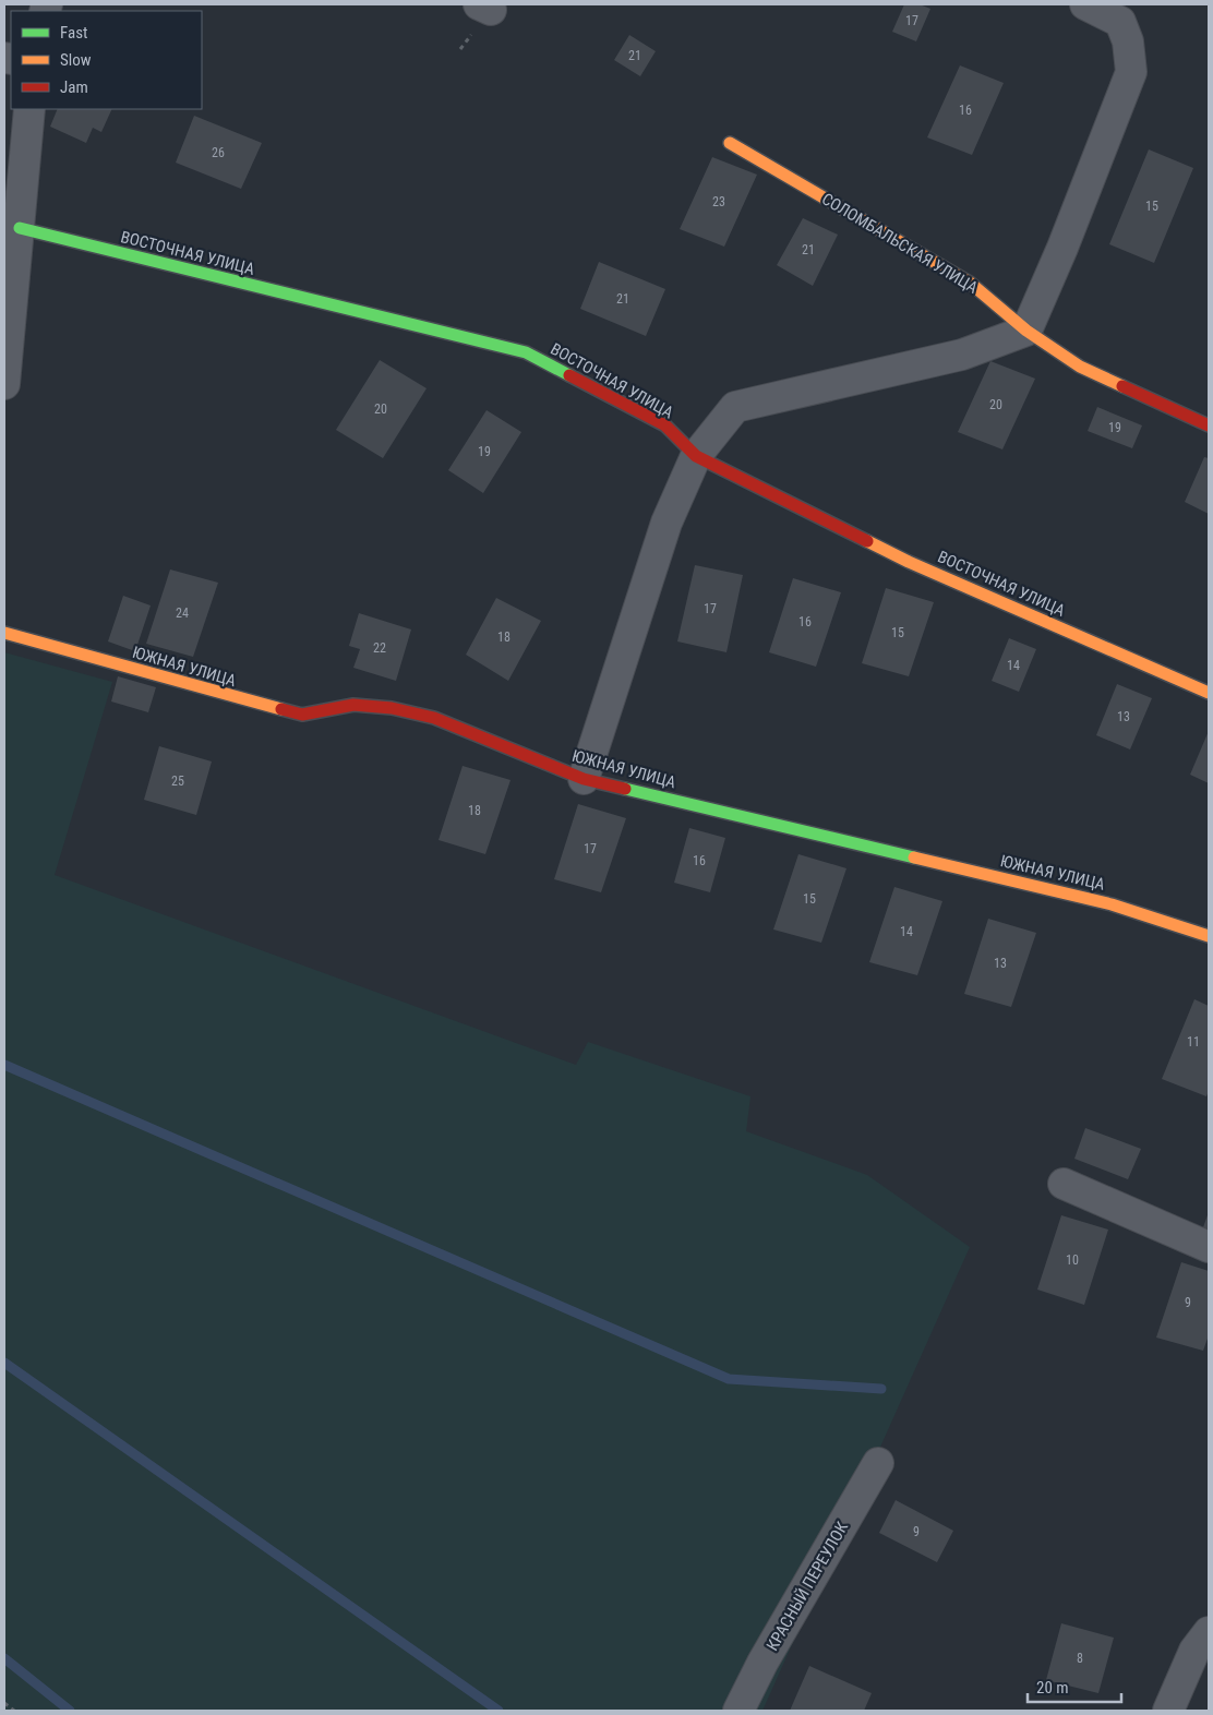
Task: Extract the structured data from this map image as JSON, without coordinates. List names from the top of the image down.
{
  "streets": {
    "street": [
      "СОЛОМБАЛЬСКАЯ УЛИЦА",
      "ВОСТОЧНАЯ УЛИЦА",
      "ЮЖНАЯ УЛИЦА",
      "КРАСНЫЙ ПЕРЕУЛОК"
    ]
  },
  "house_numbers": [
    "17",
    "21",
    "16",
    "26",
    "23",
    "15",
    "21",
    "21",
    "20",
    "20",
    "19",
    "19",
    "17",
    "24",
    "16",
    "15",
    "18",
    "22",
    "14",
    "13",
    "25",
    "18",
    "17",
    "16",
    "15",
    "14",
    "13",
    "11",
    "10",
    "9",
    "9",
    "8"
  ],
  "legend": ["Fast", "Slow", "Jam"],
  "scale_bar": "20 m"
}
